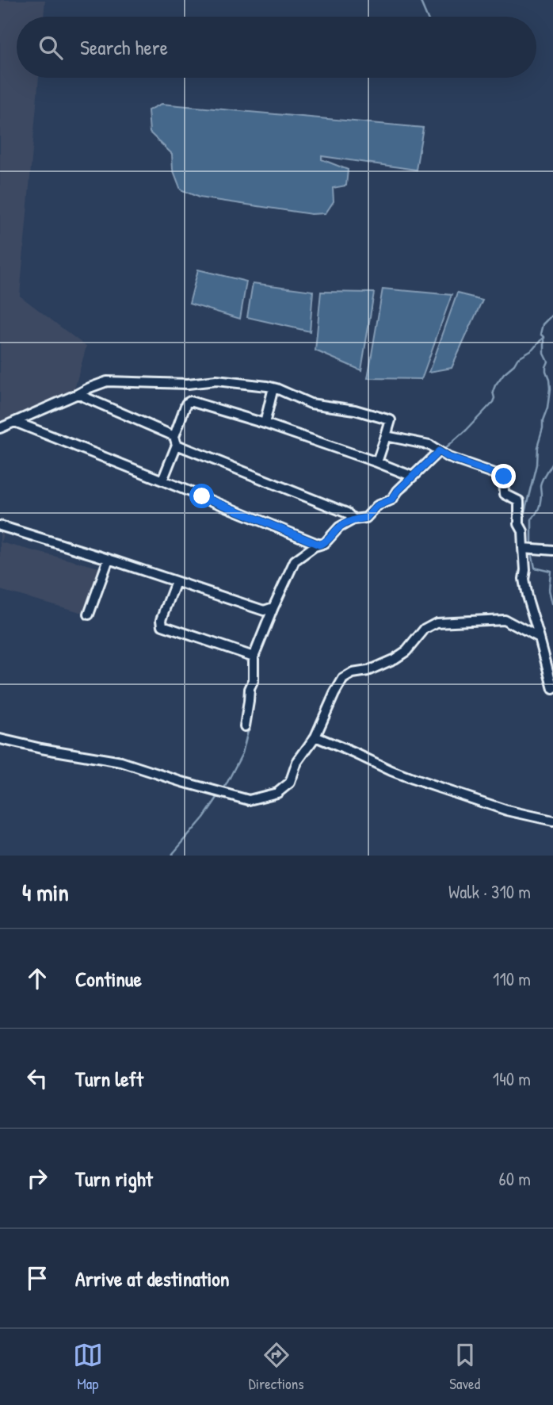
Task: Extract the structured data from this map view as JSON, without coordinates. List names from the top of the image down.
{
  "page": {
    "search": "Search here",
    "heading": ["4 min", "Walk · 310 m"],
    "list": [
      ["Continue", "110 m"],
      ["Turn left", "140 m"],
      ["Turn right", "60 m"],
      "Arrive at destination"
    ],
    "nav": ["Map", "Directions", "Saved"]
  }
}
